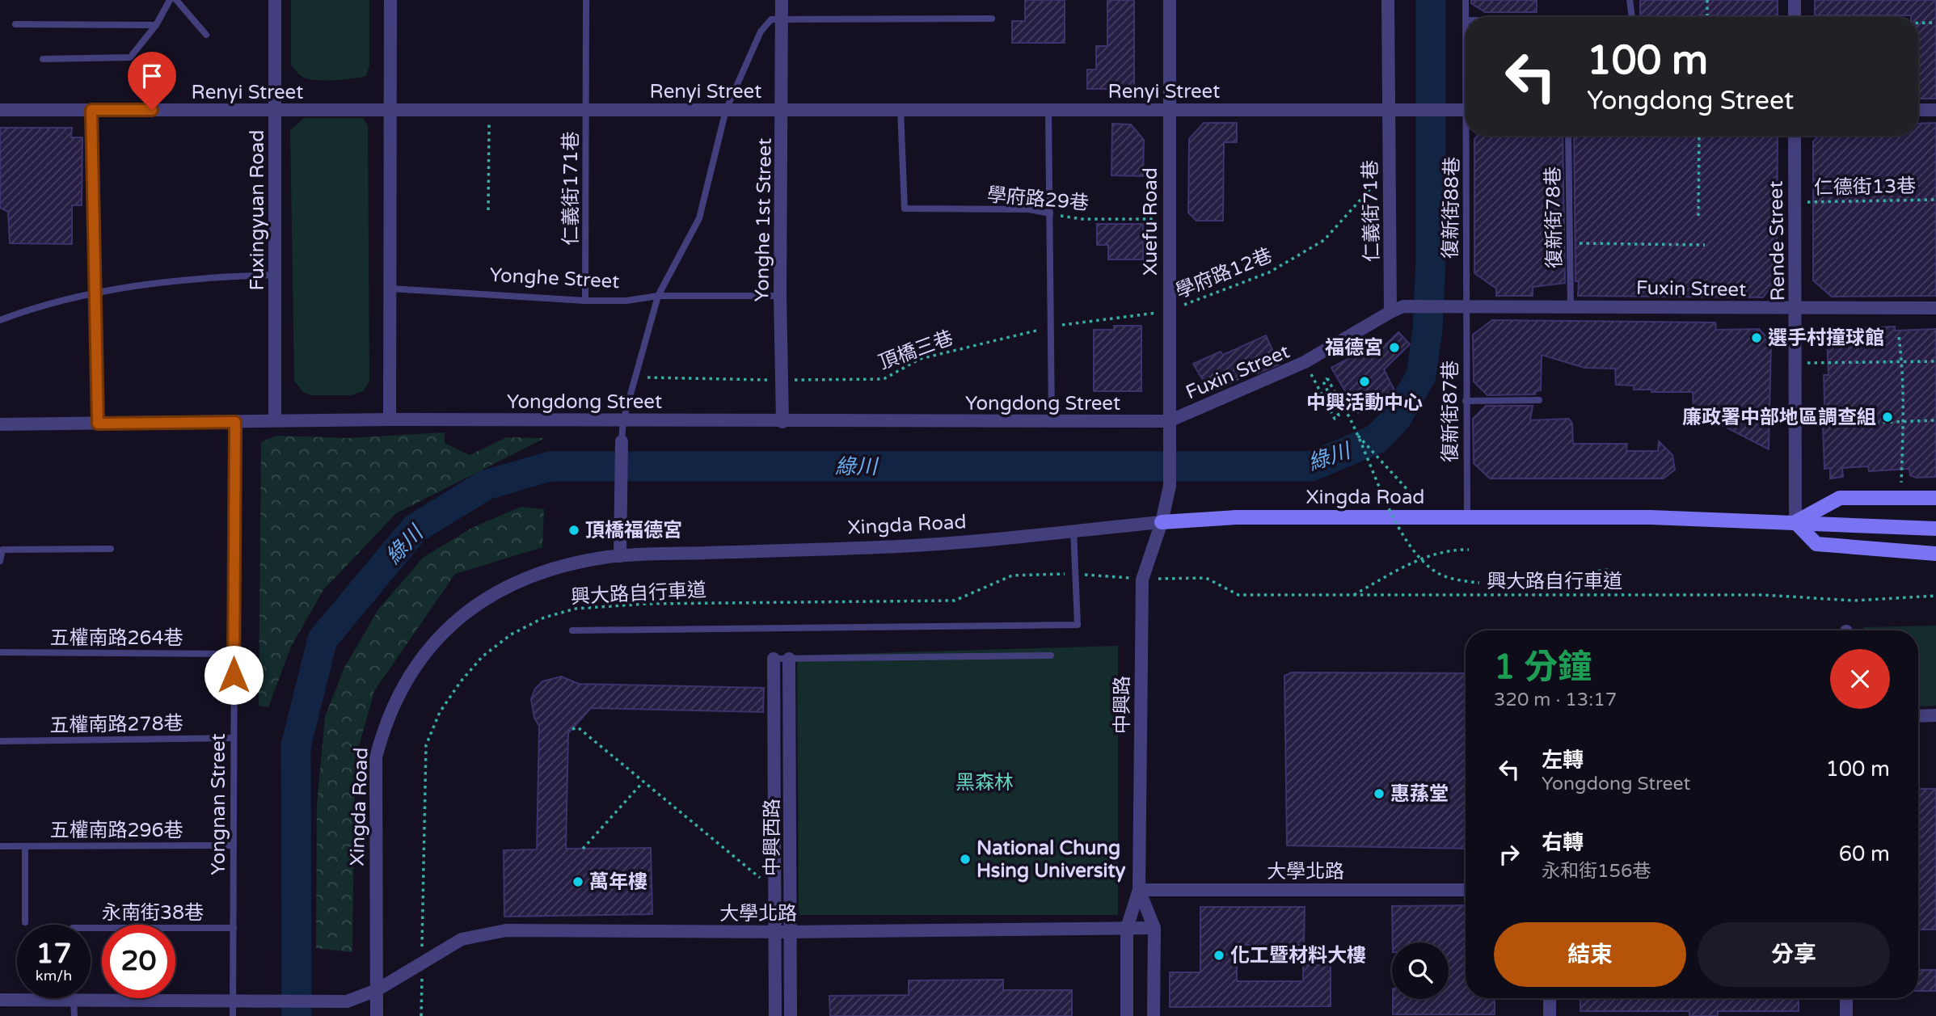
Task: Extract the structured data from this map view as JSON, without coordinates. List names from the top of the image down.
{
  "streets": {
    "street": [
      "Renyi Street",
      "Fuxingyuan Road",
      "仁義街71巷",
      "Yonghe 1st Street",
      "Xuefu Road",
      "Rende Street",
      "Fuxin Street",
      "Yongdong Street",
      "Xingda Road",
      "中興路",
      "中興西路",
      "大學北路"
    ],
    "lane": [
      "仁義街171巷",
      "學府路29巷",
      "復新街88巷",
      "復新街78巷",
      "Yonghe Street",
      "復新街87巷",
      "五權南路264巷",
      "五權南路278巷",
      "Yongnan Street",
      "五權南路296巷",
      "永南街38巷"
    ],
    "path": [
      "仁德街13巷",
      "學府路12巷",
      "頂橋三巷",
      "興大路自行車道"
    ]
  },
  "crossings": [
    ["Renyi Street", "仁義街171巷"],
    ["Renyi Street", "學府路29巷"],
    ["Renyi Street", "Fuxingyuan Road"],
    ["Renyi Street", "仁義街71巷"],
    ["Renyi Street", "Yonghe 1st Street"],
    ["Renyi Street", "Xuefu Road"],
    ["仁德街13巷", "Rende Street"],
    ["仁義街171巷", "Yonghe Street"],
    ["學府路29巷", "Xuefu Road"],
    ["復新街88巷", "Fuxin Street"],
    ["復新街88巷", "復新街87巷"],
    ["Fuxingyuan Road", "Yongdong Street"],
    ["仁義街71巷", "學府路12巷"],
    ["仁義街71巷", "Fuxin Street"],
    ["復新街78巷", "Fuxin Street"],
    ["Yonghe 1st Street", "Yonghe Street"],
    ["Yonghe 1st Street", "頂橋三巷"],
    ["Yonghe 1st Street", "Yongdong Street"],
    ["Xuefu Road", "學府路12巷"],
    ["Xuefu Road", "Fuxin Street"],
    ["Xuefu Road", "頂橋三巷"],
    ["Xuefu Road", "Yongdong Street"],
    ["Xuefu Road", "Xingda Road"],
    ["Xuefu Road", "中興路"],
    ["Rende Street", "Fuxin Street"],
    ["Rende Street", "Xingda Road"],
    ["學府路12巷", "頂橋三巷"],
    ["Fuxin Street", "Yongdong Street"],
    ["Fuxin Street", "復新街87巷"],
    ["Yongdong Street", "Yongnan Street"],
    ["復新街87巷", "Xingda Road"],
    ["Xingda Road", "中興路"],
    ["Xingda Road", "大學北路"],
    ["興大路自行車道", "大學北路"],
    ["五權南路264巷", "Yongnan Street"],
    ["中興路", "大學北路"],
    ["五權南路278巷", "Yongnan Street"],
    ["Yongnan Street", "五權南路296巷"],
    ["Yongnan Street", "大學北路"],
    ["Yongnan Street", "永南街38巷"],
    ["中興西路", "大學北路"]
  ],
  "water": ["綠川"],
  "parks": ["黑森林"],
  "places": [
    "選手村撞球館",
    "福德宮",
    "中興活動中心",
    "廉政署中部地區調查組",
    "頂橋福德宮",
    "惠蓀堂",
    "National Chung Hsing University",
    "萬年樓",
    "化工暨材料大樓"
  ],
  "page": {
    "turn": ["100 m", "Yongdong Street"],
    "heading": ["1 分鐘", "320 m · 13:17"],
    "list": [
      {
        "name": "左轉",
        "note": "Yongdong Street",
        "value": "100 m"
      },
      {
        "name": "右轉",
        "note": "永和街156巷",
        "value": "60 m"
      }
    ],
    "buttons": ["結束", "分享"],
    "speed": "17 km/h",
    "limit": "20"
  }
}
